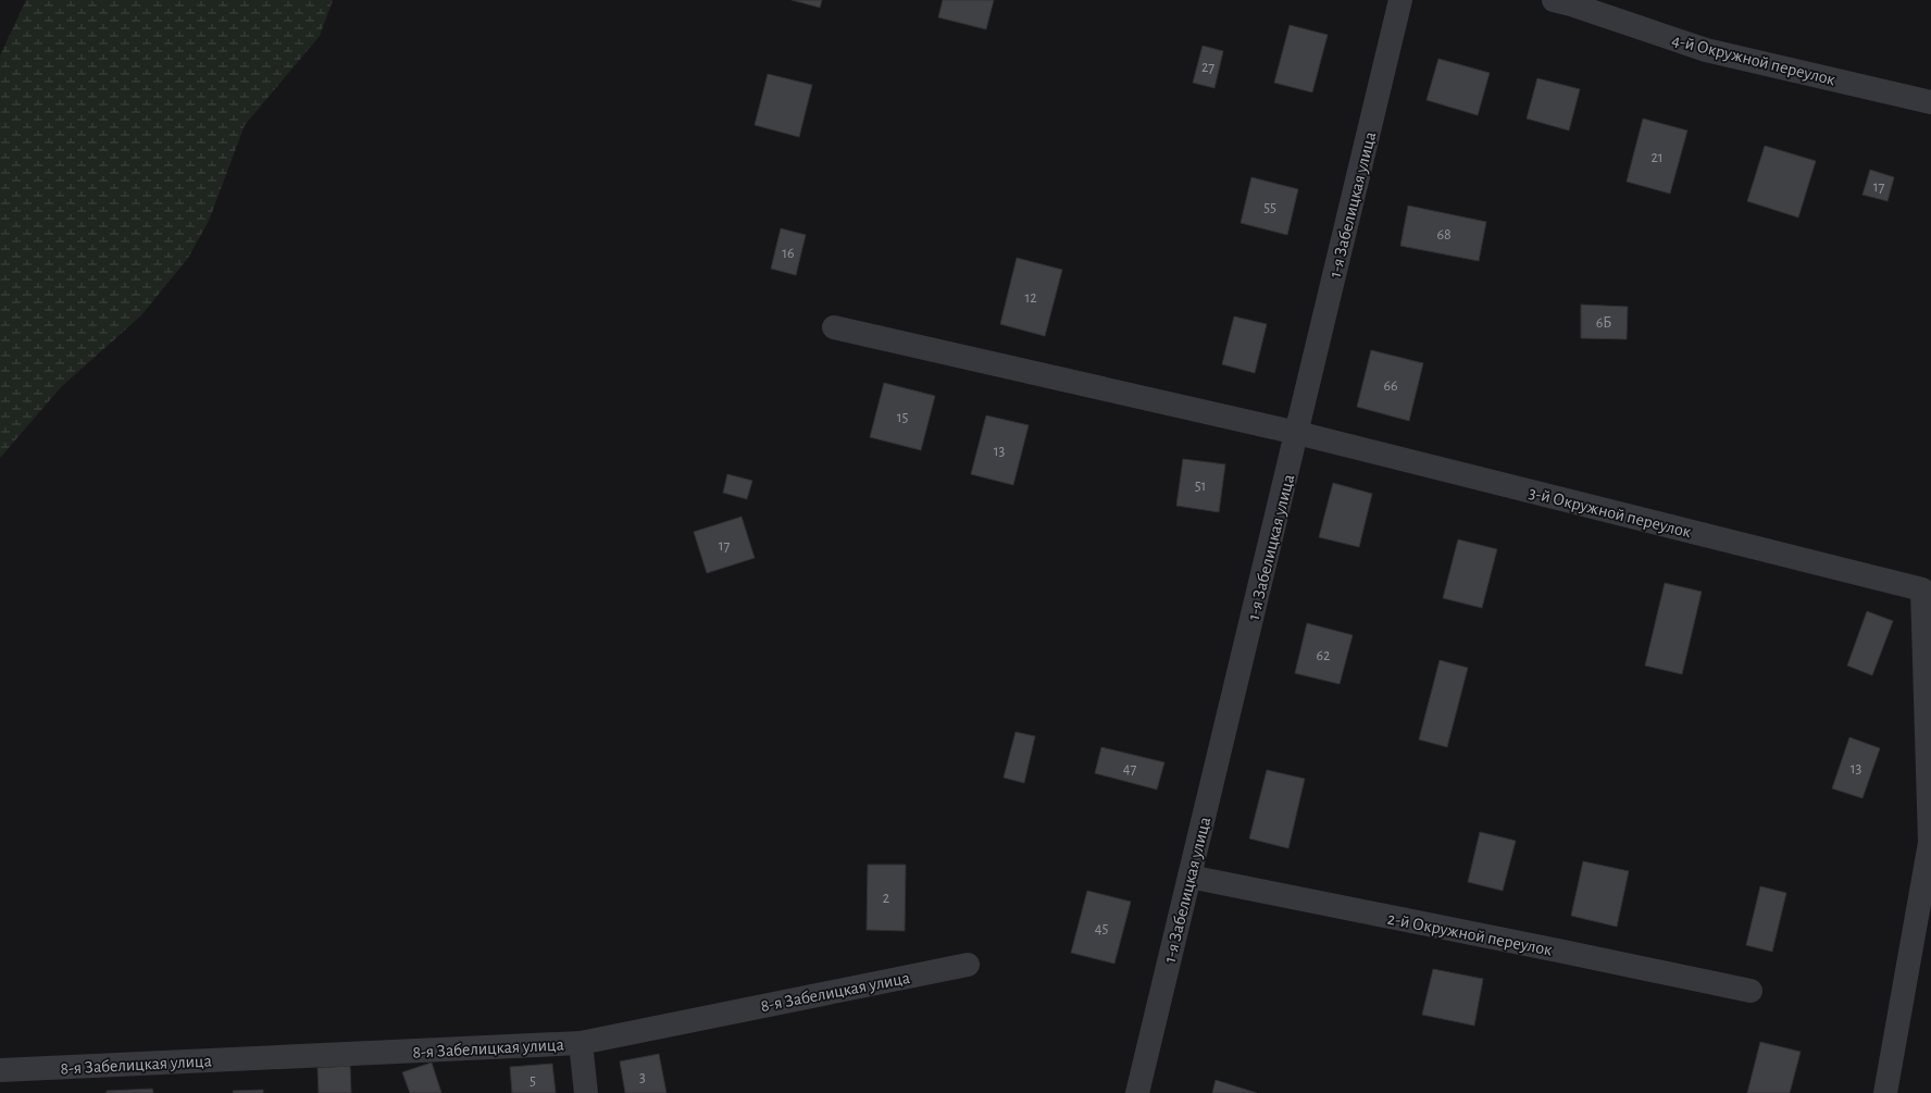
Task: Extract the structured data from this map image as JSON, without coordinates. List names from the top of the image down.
{
  "streets": {
    "street": [
      "4-й Окружной переулок",
      "1-я Забелицкая улица",
      "3-й Окружной переулок",
      "2-й Окружной переулок",
      "8-я Забелицкая улица"
    ]
  },
  "crossings": [
    ["1-я Забелицкая улица", "3-й Окружной переулок"],
    ["1-я Забелицкая улица", "2-й Окружной переулок"]
  ],
  "house_numbers": [
    "27",
    "21",
    "17",
    "55",
    "68",
    "16",
    "12",
    "6Б",
    "66",
    "15",
    "13",
    "51",
    "17",
    "62",
    "47",
    "13",
    "2",
    "45",
    "3",
    "5"
  ]
}
